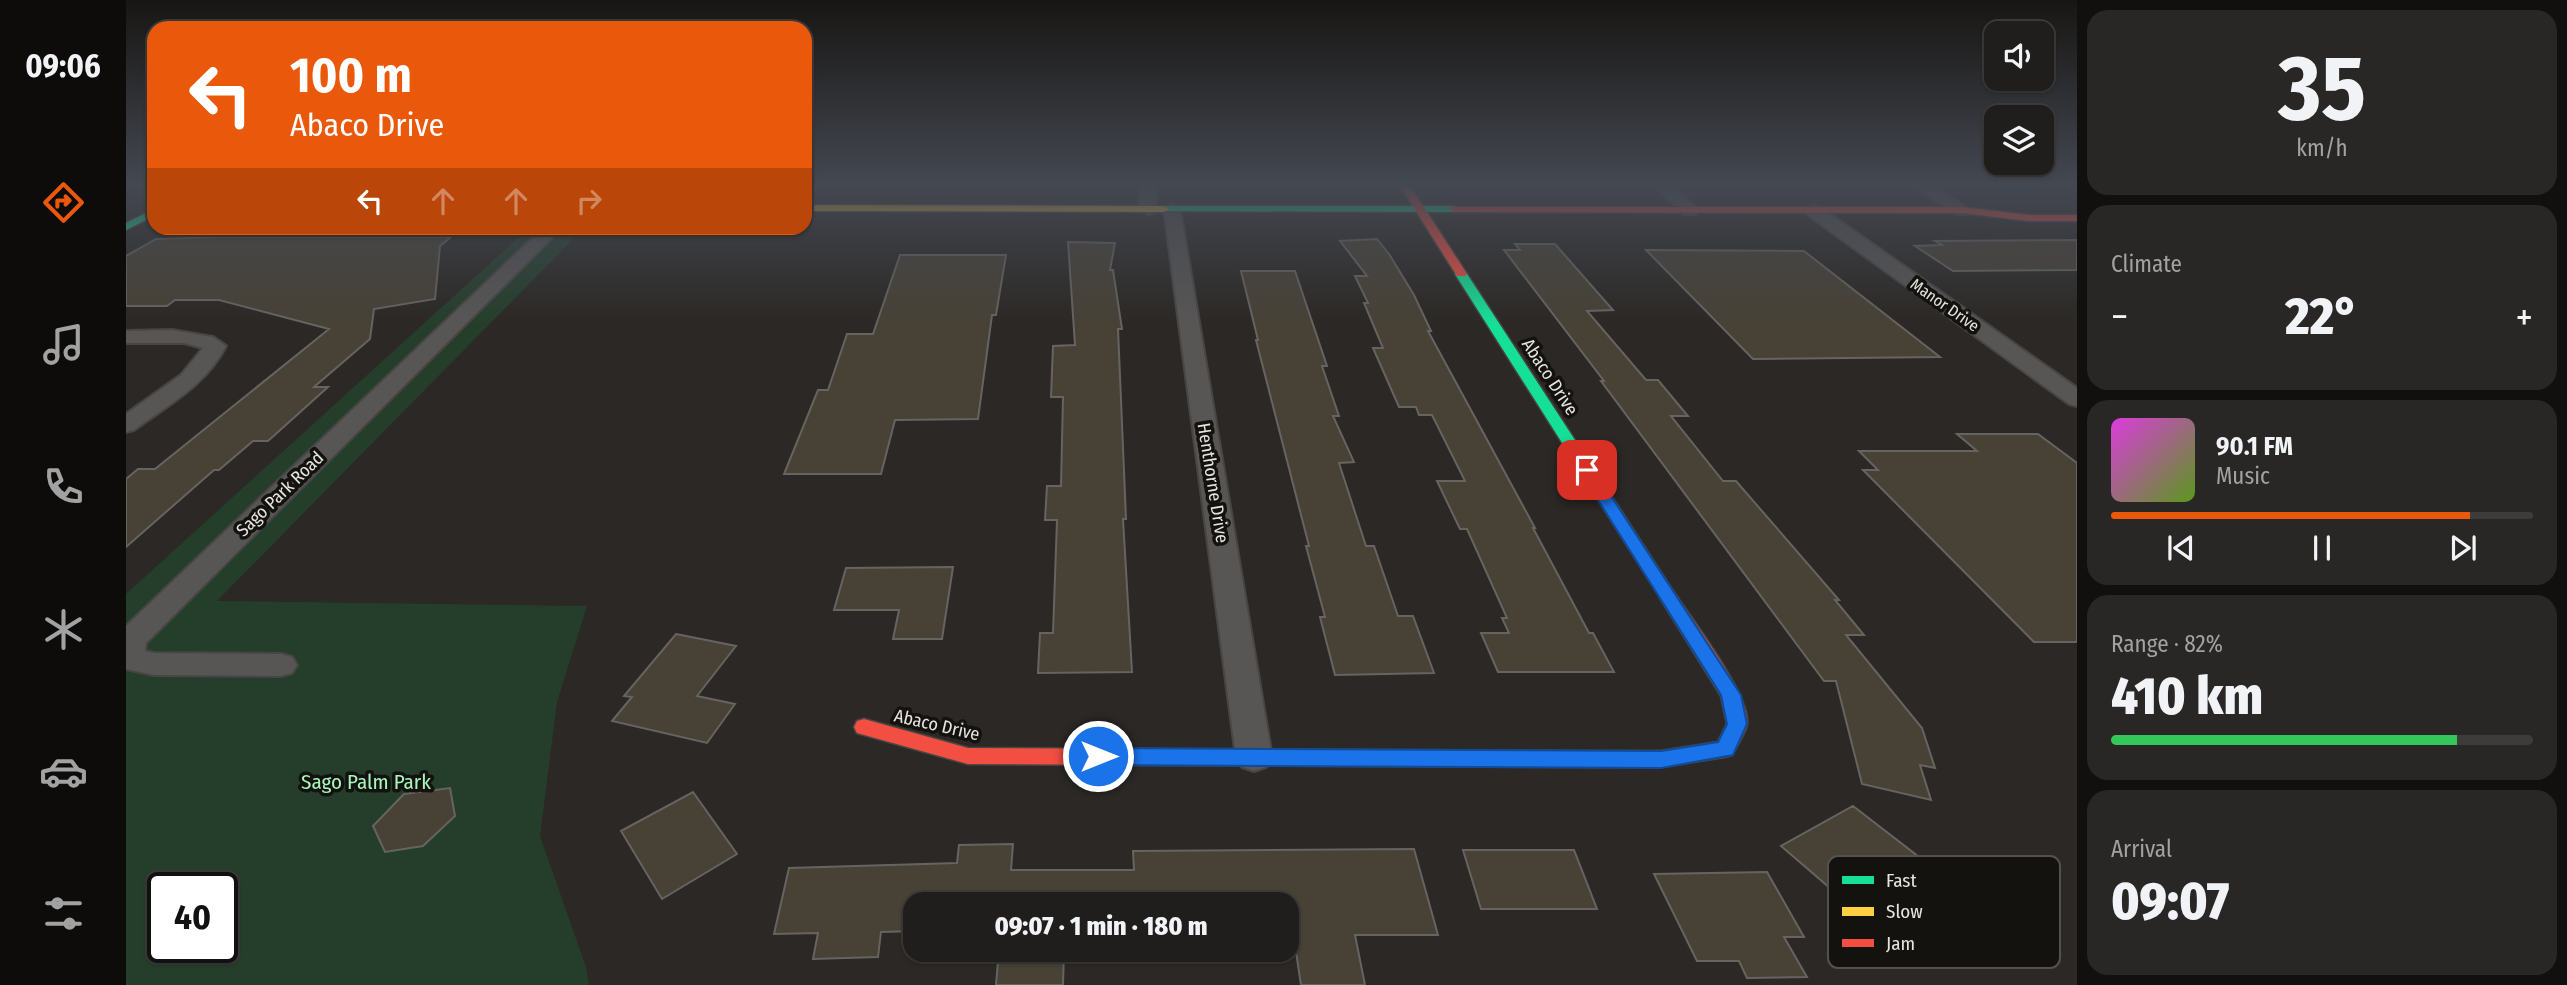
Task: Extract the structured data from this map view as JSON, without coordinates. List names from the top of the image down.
{
  "streets": {
    "street": [
      "Manor Drive",
      "Abaco Drive",
      "Henthorne Drive",
      "Sago Park Road"
    ]
  },
  "crossings": [
    ["Abaco Drive", "Henthorne Drive"]
  ],
  "parks": ["Sago Palm Park"],
  "legend": ["Fast", "Slow", "Jam"],
  "page": {
    "tabs": "09:06",
    "tile": [
      ["35", "km/h"],
      "Climate",
      ["Range · 82%", "410 km"],
      ["Arrival", "09:07"]
    ],
    "turn": ["100 m", "Abaco Drive"],
    "heat": ["−", "22°", "+"],
    "song": ["90.1 FM", "Music"],
    "limit": "40",
    "trip": "09:07 · 1 min · 180 m"
  }
}
